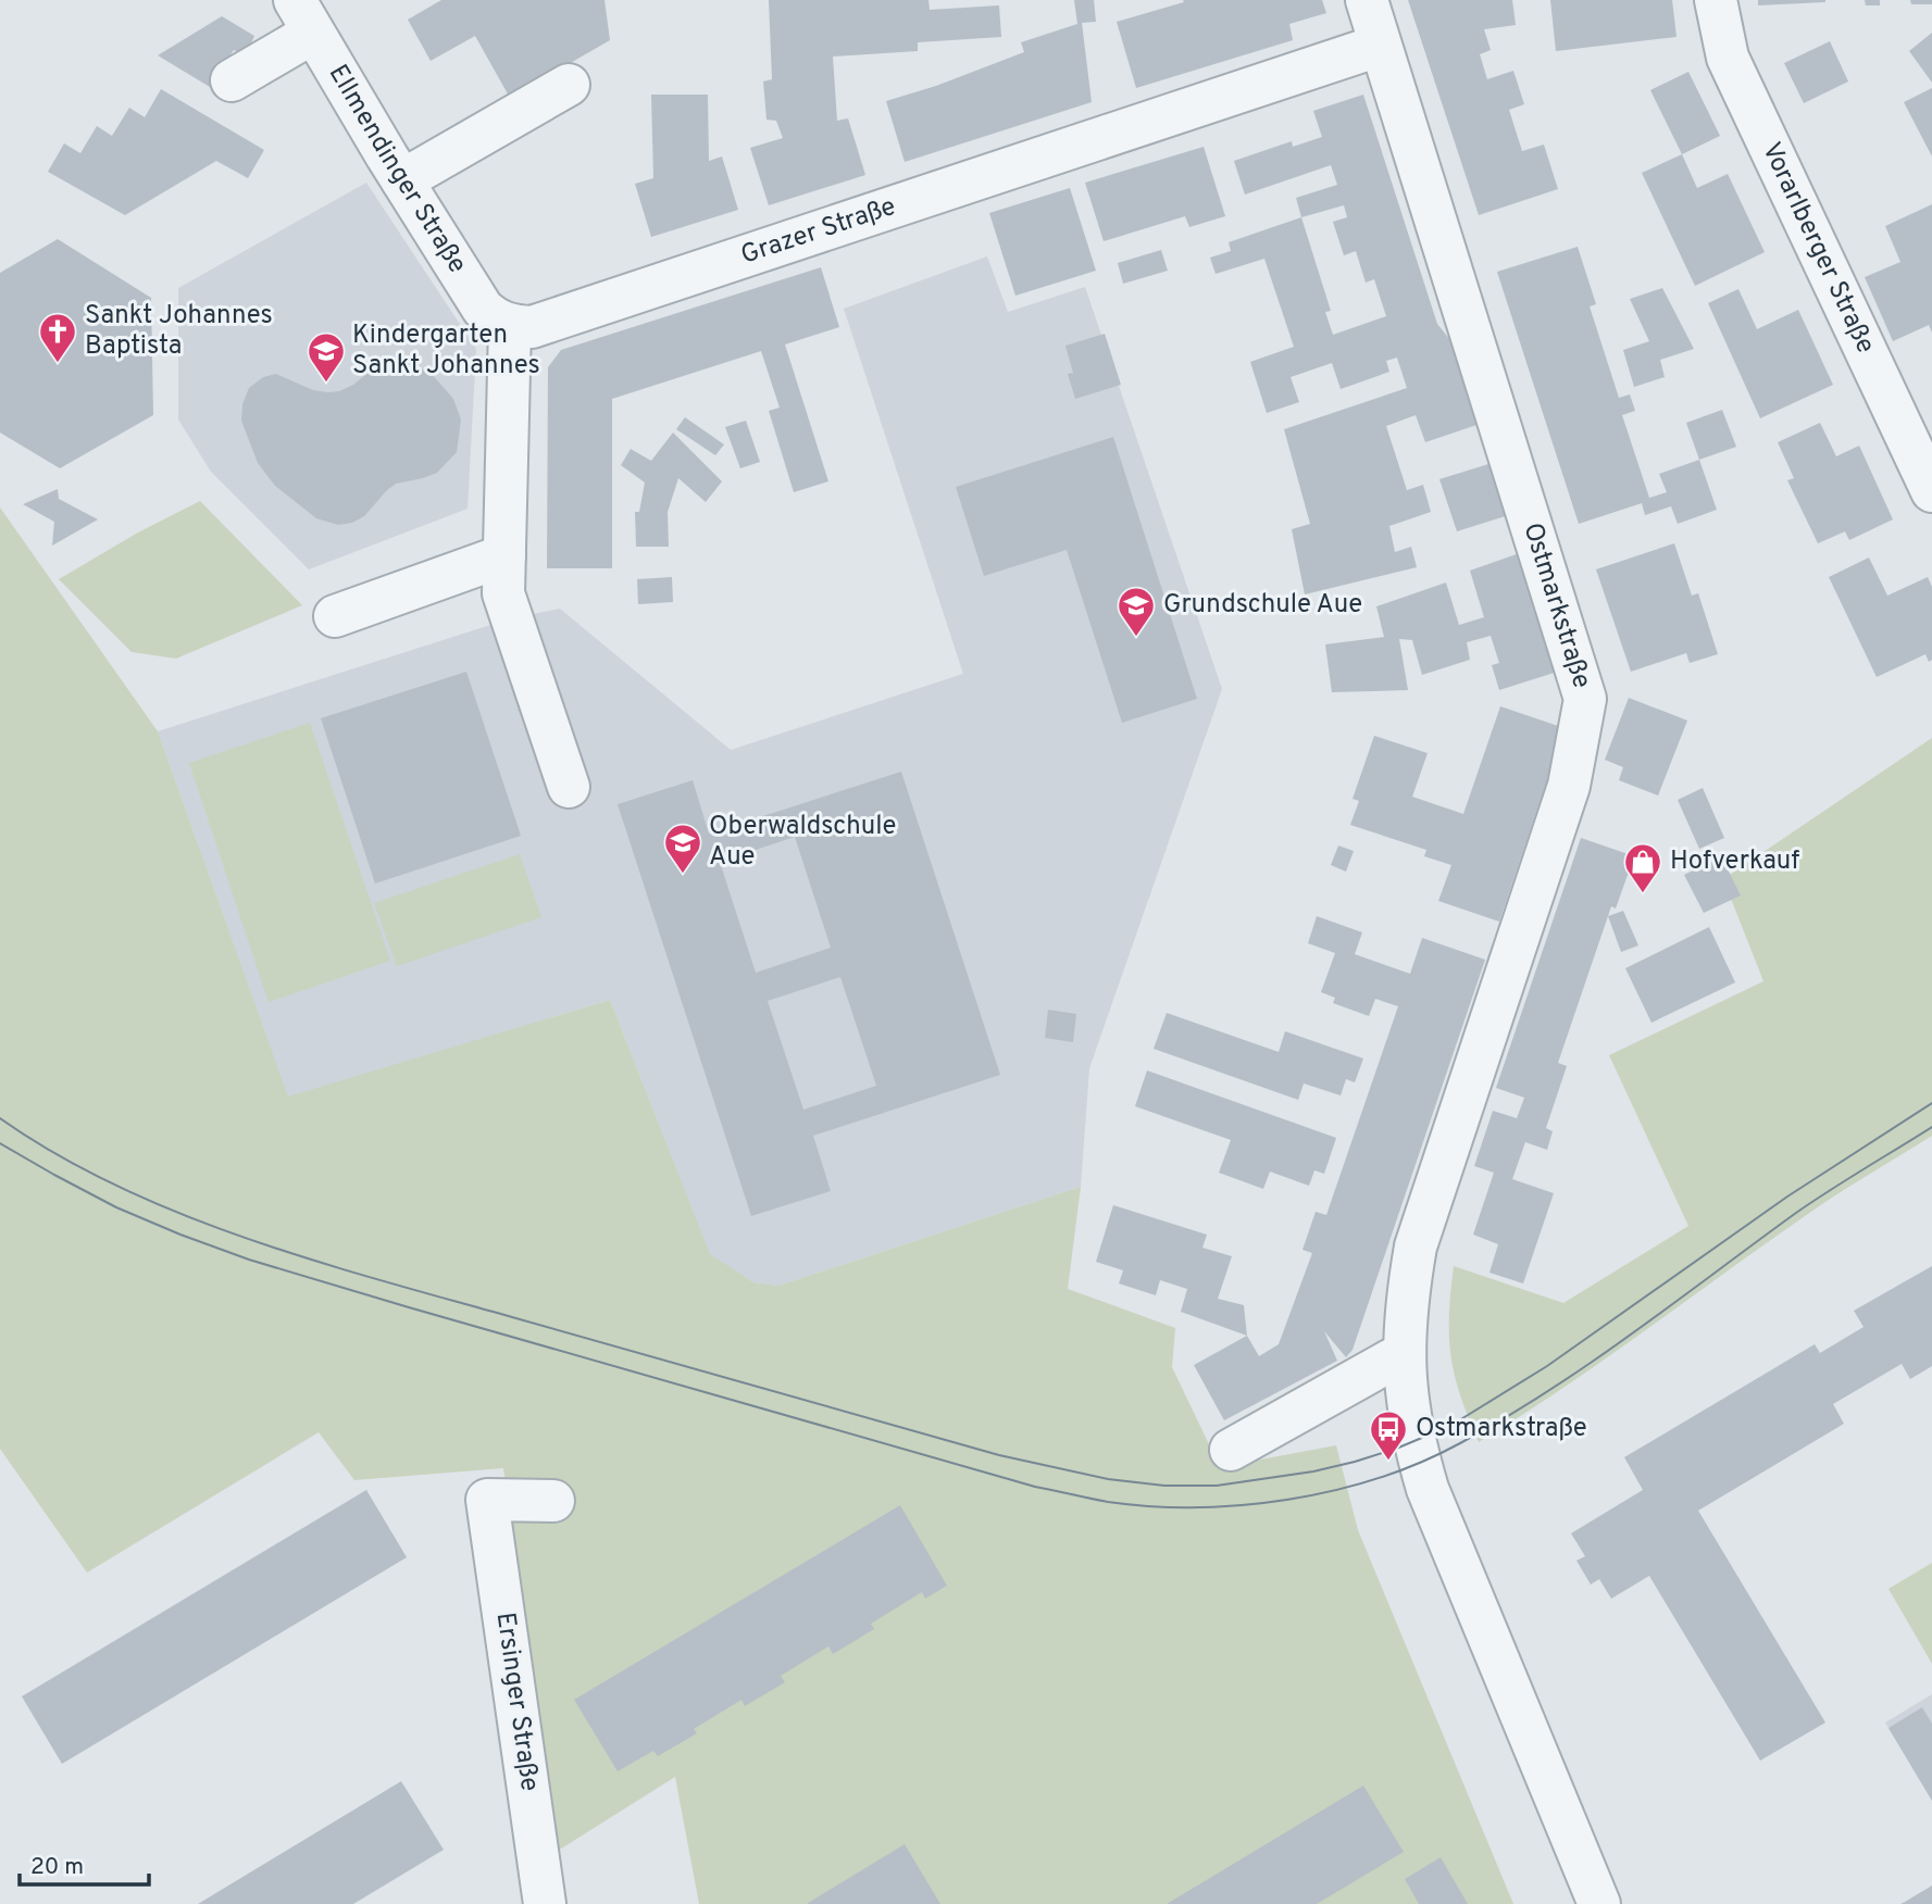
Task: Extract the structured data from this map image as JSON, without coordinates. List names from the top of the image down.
{
  "streets": {
    "street": [
      "Ellmendinger Straße",
      "Grazer Straße",
      "Vorarlberger Straße",
      "Ostmarkstraße",
      "Ersinger Straße"
    ]
  },
  "crossings": [
    ["Ellmendinger Straße", "Grazer Straße"],
    ["Grazer Straße", "Ostmarkstraße"]
  ],
  "places": {
    "church": ["Sankt Johannes Baptista"],
    "school or university": ["Kindergarten Sankt Johannes", "Grundschule Aue", "Oberwaldschule Aue"],
    "shop": ["Hofverkauf"],
    "bus stop": ["Ostmarkstraße"]
  },
  "scale_bar": "20 m"
}
